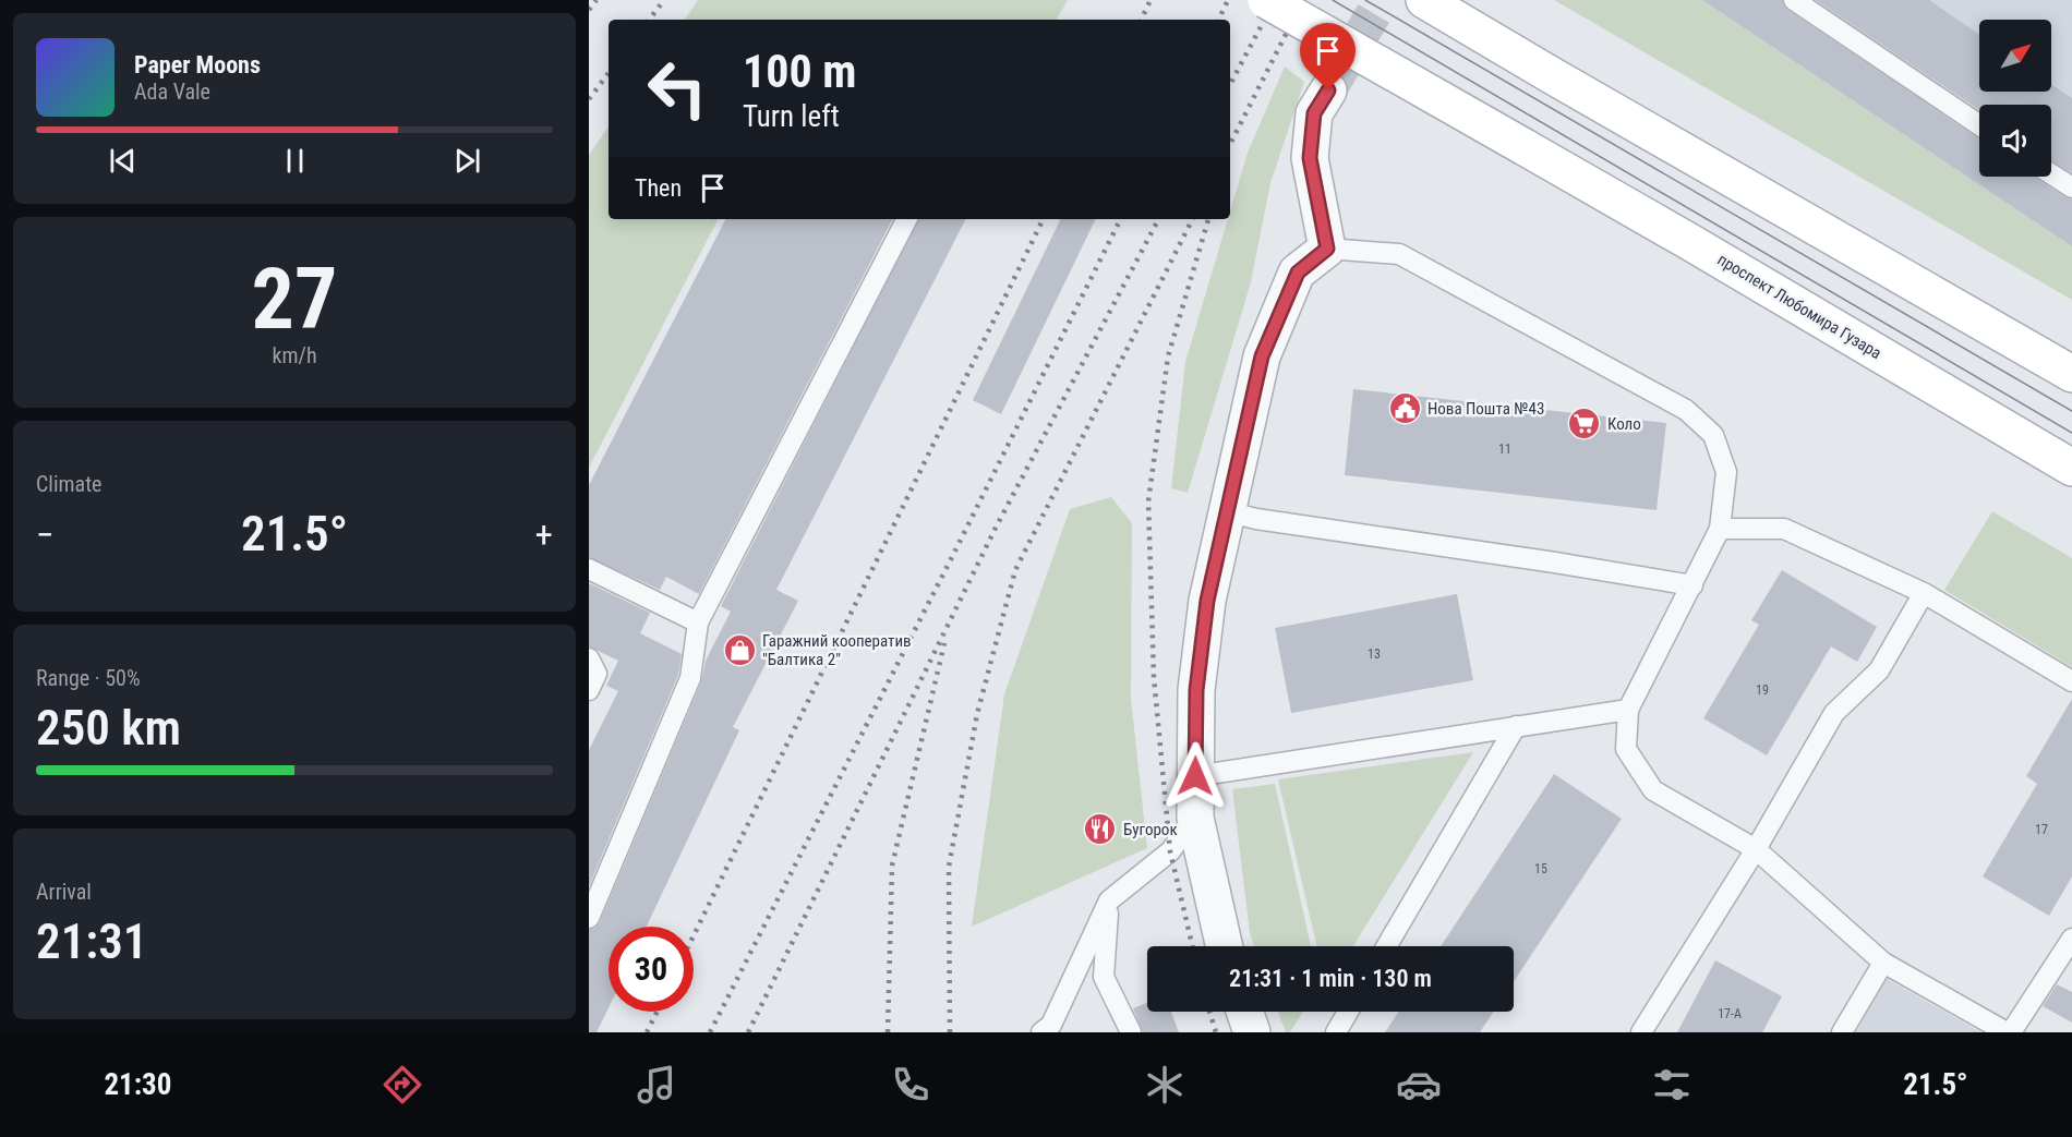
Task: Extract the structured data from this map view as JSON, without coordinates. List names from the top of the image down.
{
  "streets": {
    "main road": ["проспект Любомира Гузара"]
  },
  "places": {
    "public building": ["Нова Пошта №43"],
    "supermarket": ["Коло"],
    "shop": ["Гаражний кооператив \"Балтика 2\""],
    "restaurant": ["Бугорок"]
  },
  "house_numbers": [
    "11",
    "13",
    "19",
    "17",
    "15",
    "17-А"
  ],
  "north": "top right",
  "page": {
    "turn": ["100 m", "Turn left"],
    "song": ["Paper Moons", "Ada Vale"],
    "then": "Then",
    "tile": [
      ["27", "km/h"],
      "Climate",
      ["Range · 50%", "250 km"],
      ["Arrival", "21:31"]
    ],
    "heat": ["−", "21.5°", "+"],
    "limit": "30",
    "trip": "21:31 · 1 min · 130 m",
    "tabs": ["21:30", "21.5°"]
  }
}
